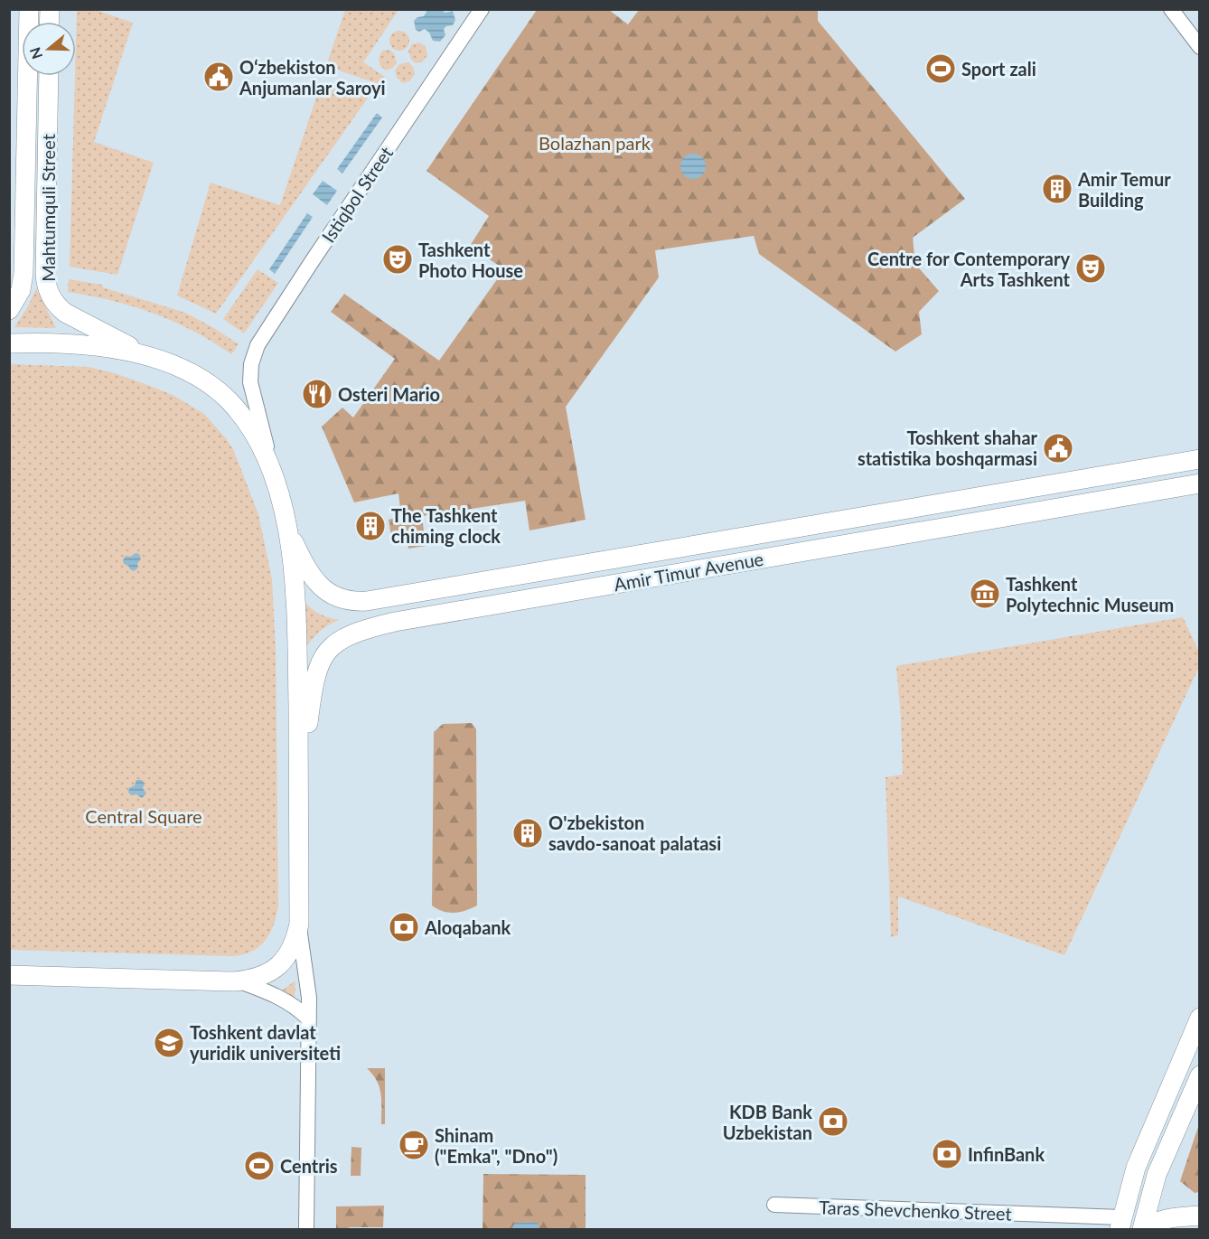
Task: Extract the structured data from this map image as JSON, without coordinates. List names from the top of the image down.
{
  "streets": {
    "main road": ["Mahtumquli Street", "Amir Timur Avenue"],
    "street": ["Taras Shevchenko Street"]
  },
  "parks": ["Bolazhan park", "Central Square"],
  "places": {
    "sports": ["Sport zali", "Centris"],
    "public building": ["O‘zbekiston Anjumanlar Saroyi", "Toshkent shahar statistika boshqarmasi"],
    "building": ["Amir Temur Building", "The Tashkent chiming clock", "O'zbekiston savdo-sanoat palatasi"],
    "theatre": ["Tashkent Photo House", "Centre for Contemporary Arts Tashkent"],
    "restaurant": ["Osteri Mario"],
    "museum": ["Tashkent Polytechnic Museum"],
    "bank": ["Aloqabank", "KDB Bank Uzbekistan", "InfinBank"],
    "school or university": ["Toshkent davlat yuridik universiteti"],
    "cafe": ["Shinam (\"Еmka\", \"Dno\")"]
  },
  "north": "left"
}
